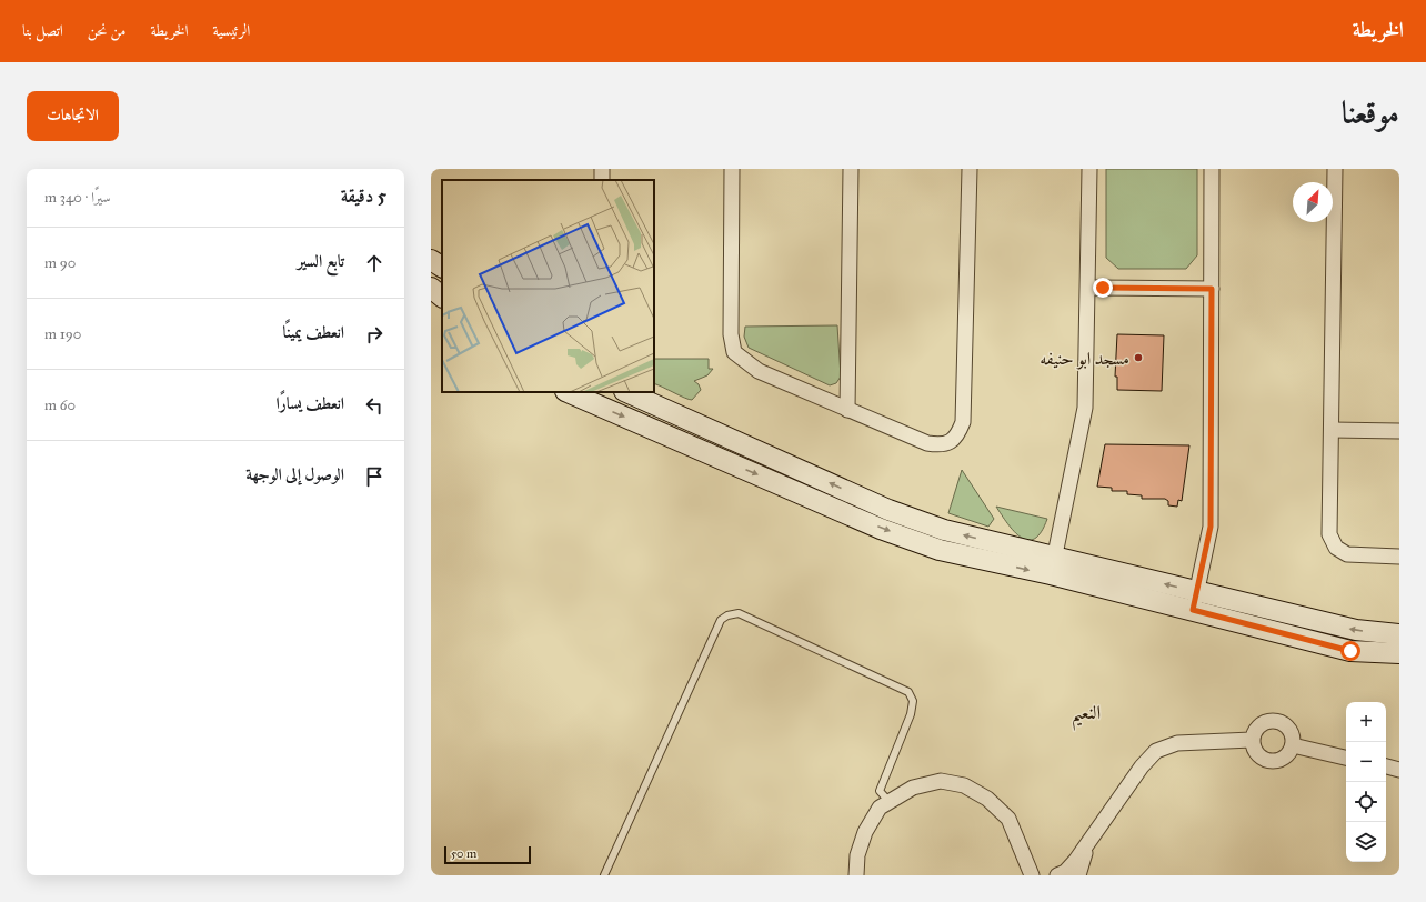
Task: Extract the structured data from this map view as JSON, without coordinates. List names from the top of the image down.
{
  "districts": ["النعيم"],
  "places": ["مسجد ابو حنيفه"],
  "scale_bar": "50 m",
  "north": "top right",
  "page": {
    "header": "الخريطة",
    "nav": [
      "الرئيسية",
      "الخريطة",
      "من نحن",
      "اتصل بنا"
    ],
    "title": "موقعنا",
    "buttons": "الاتجاهات",
    "heading": ["5 دقيقة", "سيرًا · 340 m"],
    "list": [
      ["تابع السير", "90 m"],
      ["انعطف يمينًا", "190 m"],
      ["انعطف يسارًا", "60 m"],
      "الوصول إلى الوجهة"
    ],
    "map_buttons": ["+", "−"],
    "scale": "50 m"
  }
}
